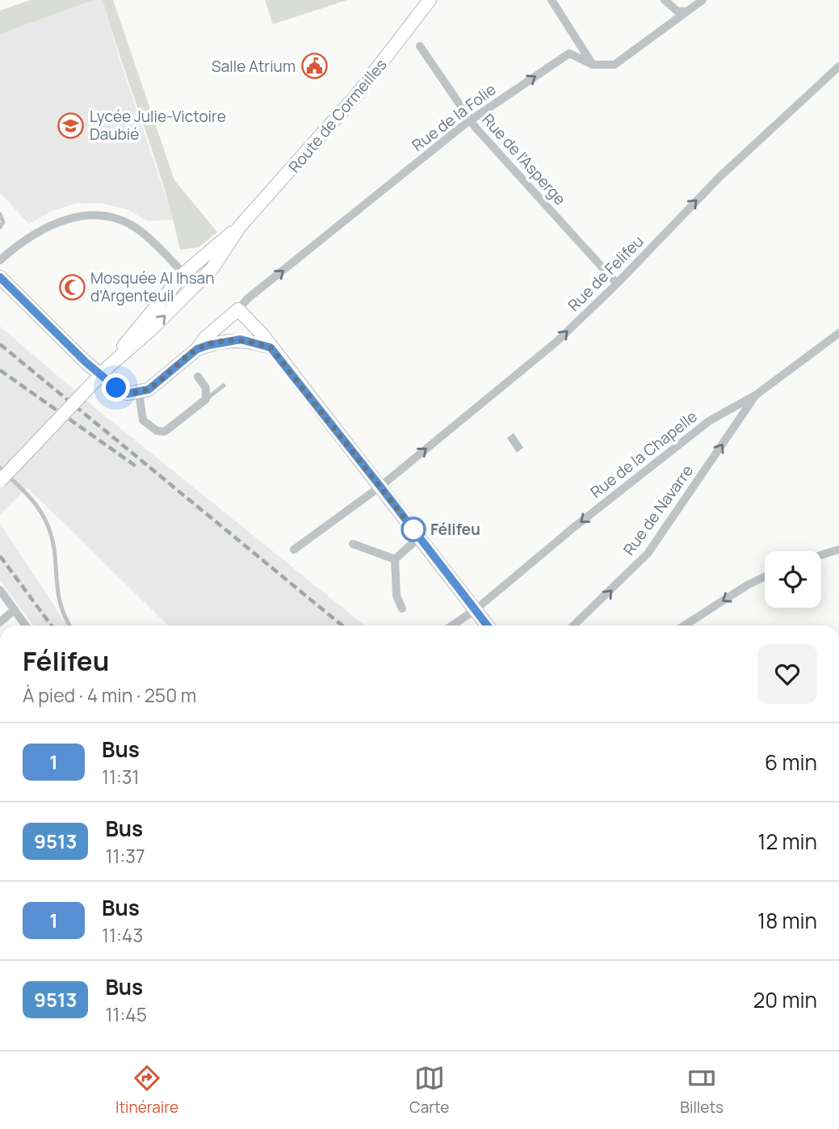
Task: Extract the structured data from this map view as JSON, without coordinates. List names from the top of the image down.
{
  "streets": {
    "main road": ["Route de Cormeilles"],
    "street": [
      "Rue de la Folie",
      "Rue de l'Asperge",
      "Rue de Felifeu",
      "Rue de la Chapelle",
      "Rue de Navarre"
    ]
  },
  "crossings": [
    ["Rue de la Folie", "Rue de l'Asperge"],
    ["Rue de l'Asperge", "Rue de Felifeu"],
    ["Rue de la Chapelle", "Rue de Navarre"]
  ],
  "one_way": [
    "Rue de la Folie",
    "Rue de Felifeu",
    "Rue de la Chapelle",
    "Rue de Navarre"
  ],
  "places": {
    "public building": ["Salle Atrium"],
    "school or university": ["Lycée Julie-Victoire Daubié"],
    "mosque": ["Mosquée Al Ihsan d'Argenteuil"],
    "other": ["Félifeu"]
  },
  "lines": ["bus line 1"],
  "page": {
    "heading": ["Félifeu", "À pied · 4 min · 250 m"],
    "list": [
      {
        "mark": "1",
        "name": "Bus",
        "note": "11:31",
        "value": "6 min"
      },
      {
        "mark": "9513",
        "name": "Bus",
        "note": "11:37",
        "value": "12 min"
      },
      {
        "mark": "1",
        "name": "Bus",
        "note": "11:43",
        "value": "18 min"
      },
      {
        "mark": "9513",
        "name": "Bus",
        "note": "11:45",
        "value": "20 min"
      }
    ],
    "tabs": ["Itinéraire", "Carte", "Billets"]
  }
}
